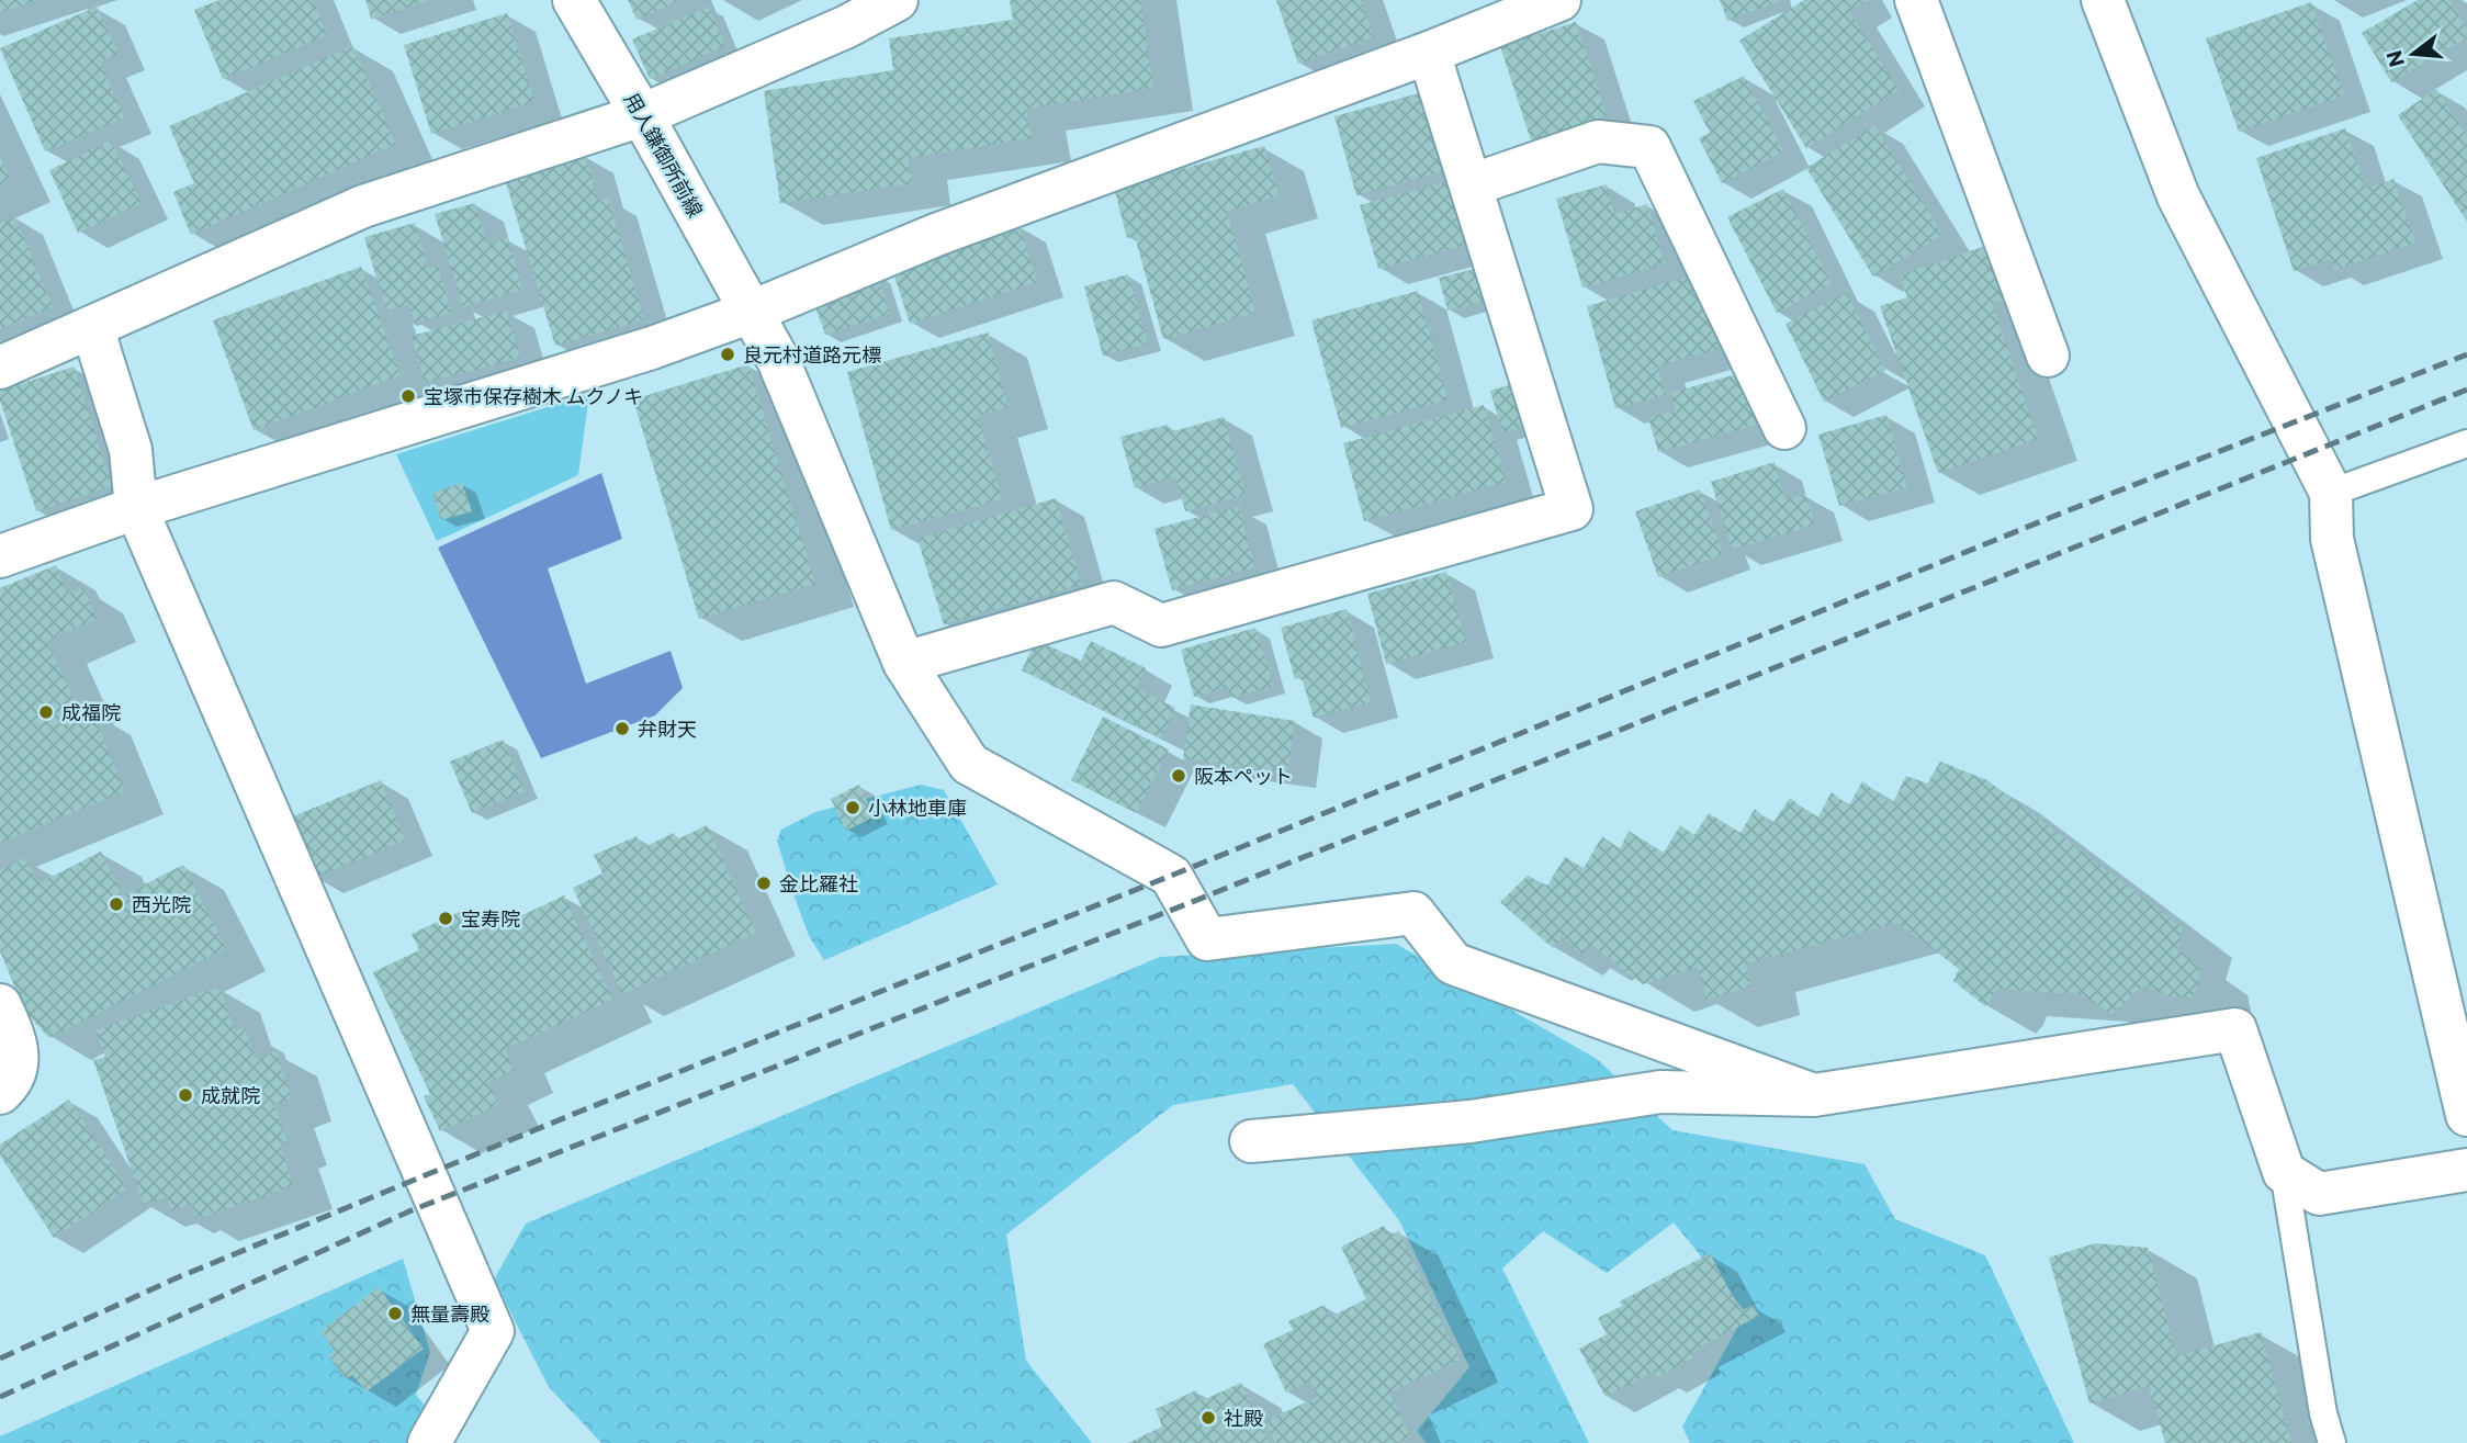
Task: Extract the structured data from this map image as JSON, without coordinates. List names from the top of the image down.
{
  "streets": {
    "street": ["用人鎌御所前線"]
  },
  "places": [
    "良元村道路元標",
    "宝塚市保存樹木 ムクノキ",
    "成福院",
    "弁財天",
    "阪本ペット",
    "小林地車庫",
    "金比羅社",
    "西光院",
    "宝寿院",
    "成就院",
    "無量壽殿",
    "社殿"
  ],
  "north": "left"
}
